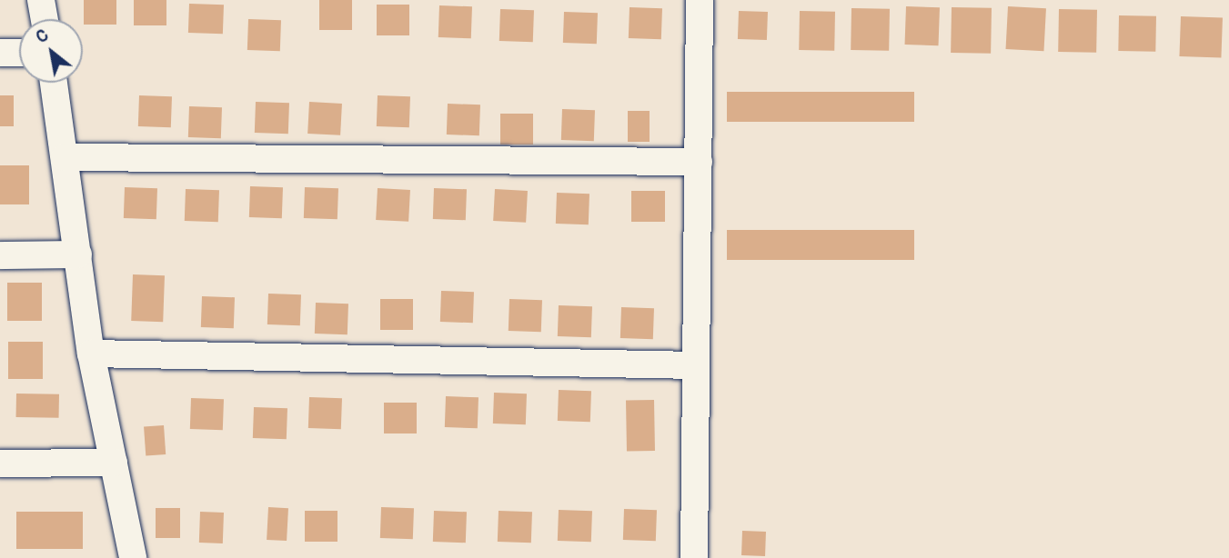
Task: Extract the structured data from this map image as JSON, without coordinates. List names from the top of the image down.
{
  "north": "top left"
}
